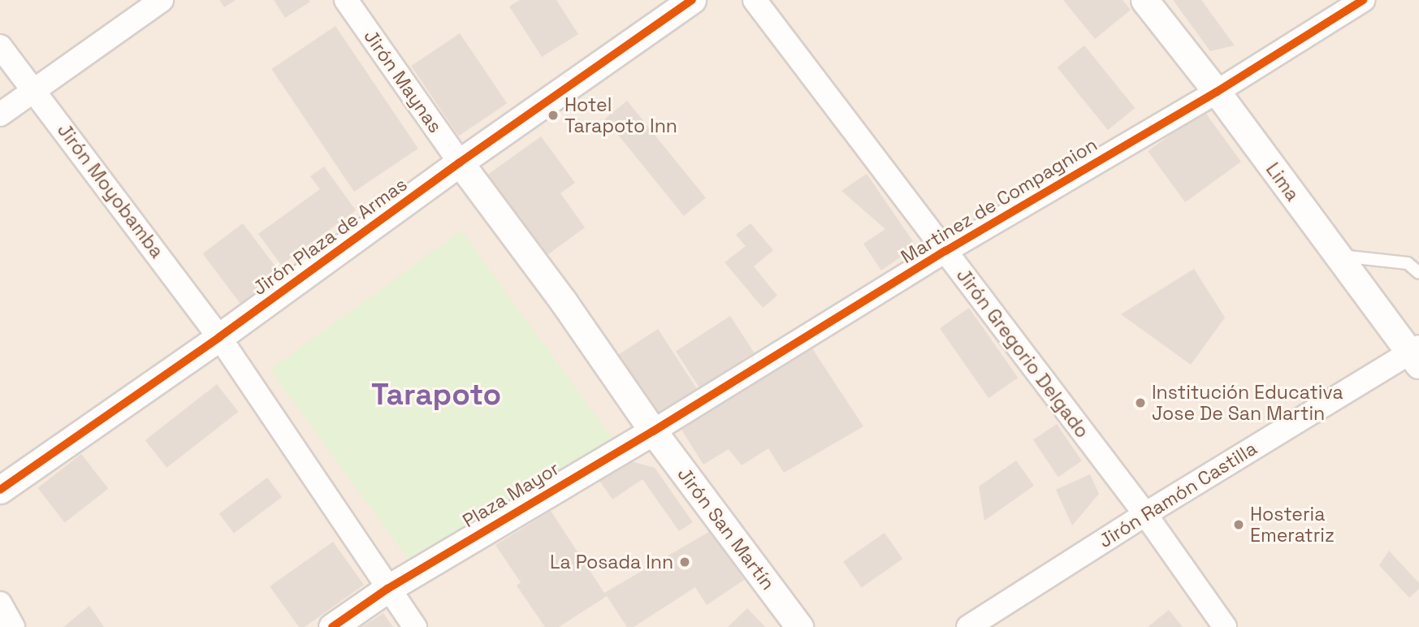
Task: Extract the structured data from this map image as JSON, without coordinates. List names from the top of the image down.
{
  "streets": {
    "street": [
      "Jirón Maynas",
      "Lima",
      "Jirón Moyobamba",
      "Martinez de Compagnion",
      "Jirón Plaza de Armas",
      "Jirón Gregorio Delgado",
      "Plaza Mayor",
      "Jirón Ramón Castilla",
      "Jirón San Martín"
    ]
  },
  "crossings": [
    ["Jirón Maynas", "Jirón Plaza de Armas"],
    ["Lima", "Martinez de Compagnion"],
    ["Lima", "Jirón Ramón Castilla"],
    ["Jirón Moyobamba", "Jirón Plaza de Armas"],
    ["Martinez de Compagnion", "Jirón Gregorio Delgado"],
    ["Martinez de Compagnion", "Plaza Mayor"],
    ["Martinez de Compagnion", "Jirón San Martín"],
    ["Jirón Gregorio Delgado", "Jirón Ramón Castilla"],
    ["Plaza Mayor", "Jirón San Martín"]
  ],
  "districts": ["Tarapoto"],
  "places": [
    "Hotel Tarapoto Inn",
    "Institución Educativa Jose De San Martin",
    "Hosteria Emeratriz",
    "La Posada Inn"
  ]
}
